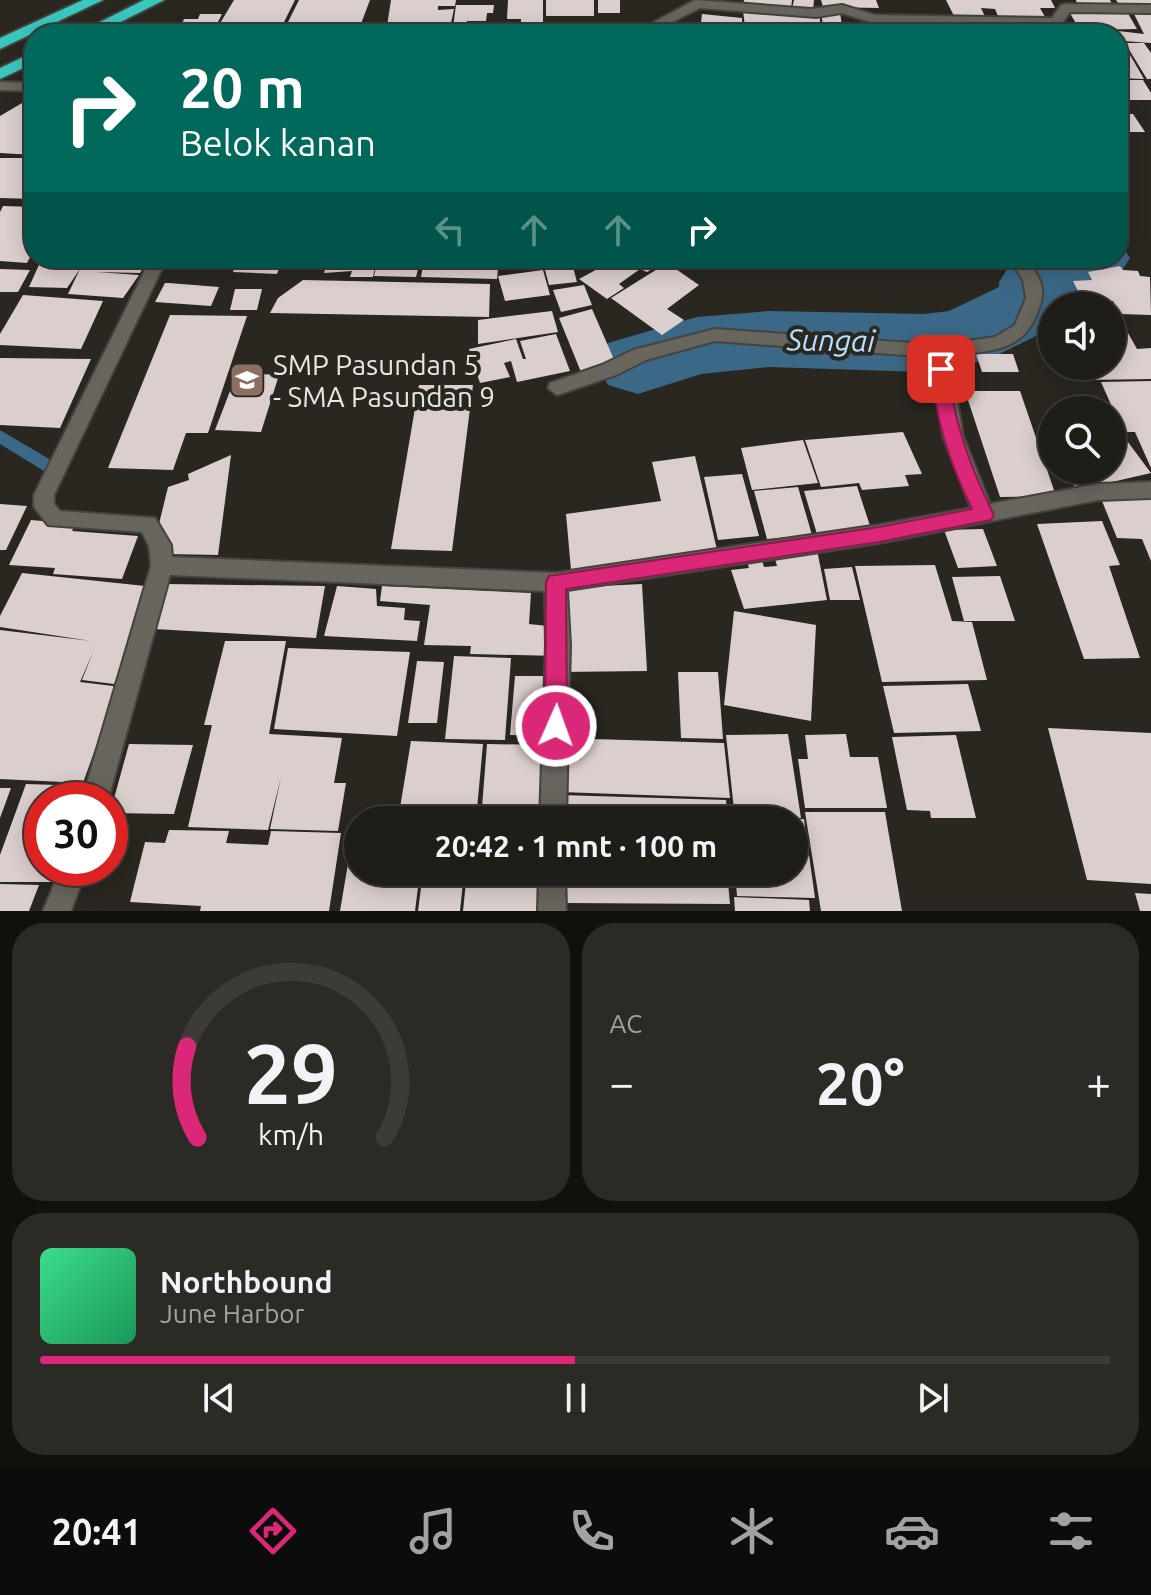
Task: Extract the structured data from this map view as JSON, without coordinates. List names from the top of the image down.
{
  "water": ["Sungai"],
  "places": {
    "school or university": ["SMP Pasundan 5 - SMA Pasundan 9"]
  },
  "page": {
    "turn": ["20 m", "Belok kanan"],
    "limit": "30",
    "trip": "20:42 · 1 mnt · 100 m",
    "tile": "AC",
    "heat": ["−", "20°", "+"],
    "song": ["Northbound", "June Harbor"],
    "tabs": "20:41",
    "gauge": ["29", "km/h"]
  }
}
